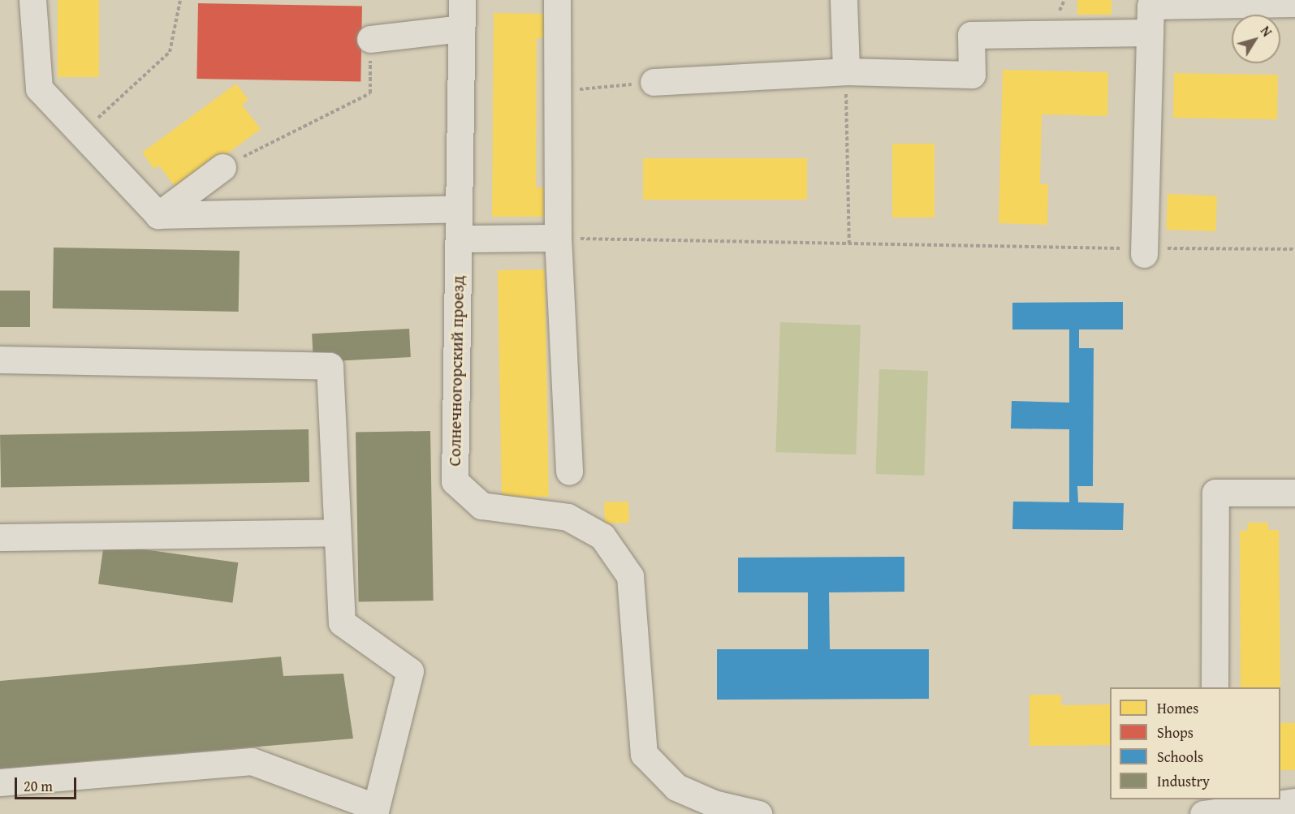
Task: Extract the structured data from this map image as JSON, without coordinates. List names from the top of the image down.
{
  "streets": {
    "street": ["Солнечногорский проезд"]
  },
  "legend": [
    "Homes",
    "Shops",
    "Schools",
    "Industry"
  ],
  "scale_bar": "20 m",
  "north": "top right"
}
